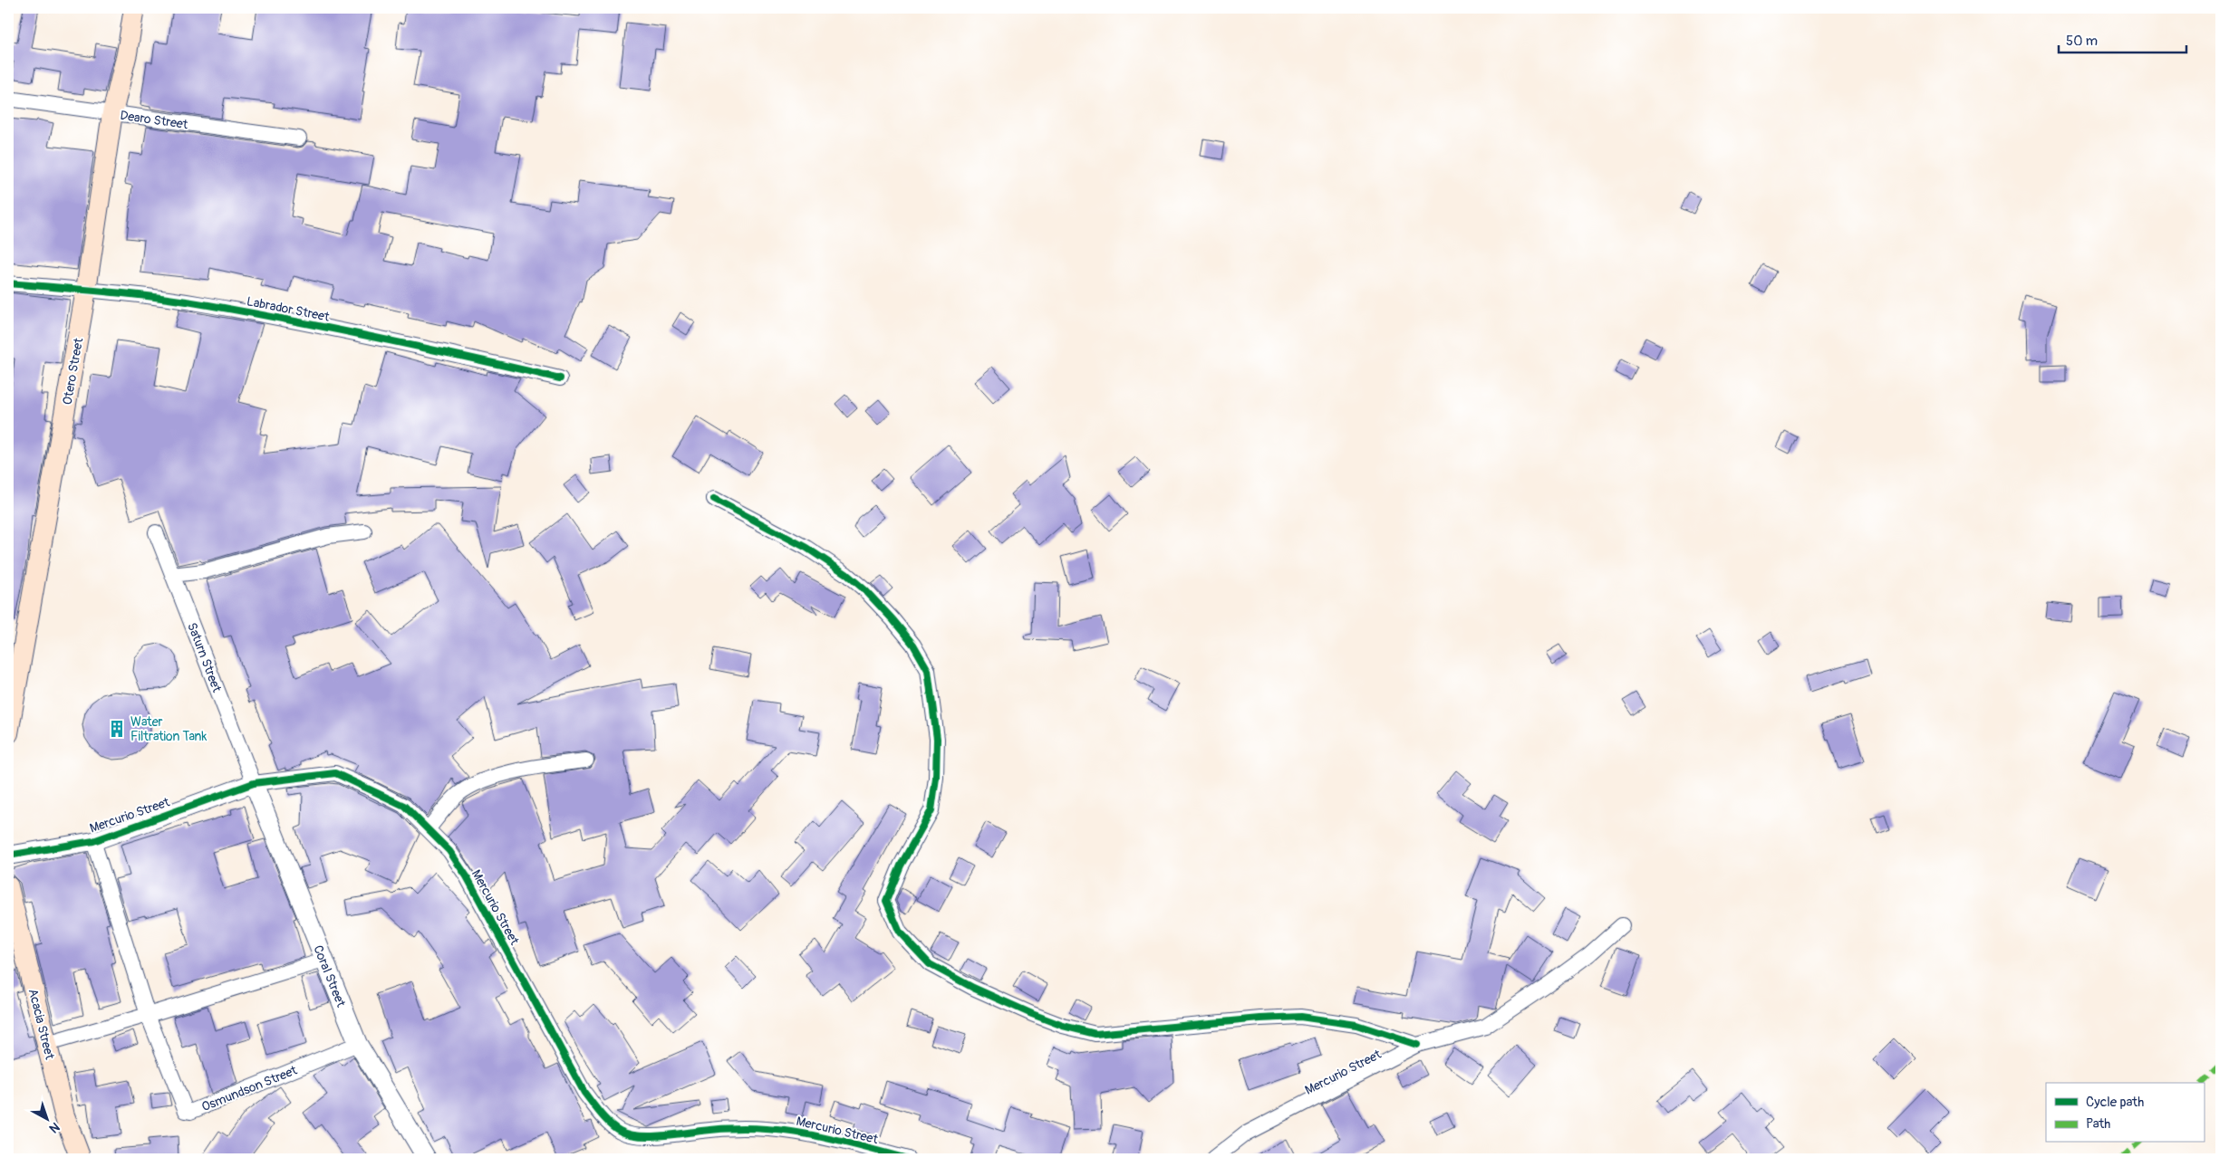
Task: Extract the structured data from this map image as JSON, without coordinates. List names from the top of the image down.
{
  "streets": {
    "main road": ["Otero Street", "Acacia Street"],
    "street": [
      "Dearo Street",
      "Labrador Street",
      "Saturn Street",
      "Mercurio Street",
      "Coral Street",
      "Osmundson Street"
    ]
  },
  "crossings": [
    ["Dearo Street", "Otero Street"],
    ["Labrador Street", "Otero Street"],
    ["Saturn Street", "Mercurio Street"],
    ["Saturn Street", "Coral Street"],
    ["Mercurio Street", "Coral Street"],
    ["Mercurio Street", "Osmundson Street"],
    ["Coral Street", "Osmundson Street"]
  ],
  "places": {
    "building": ["Water Filtration Tank"]
  },
  "legend": ["Cycle path", "Path"],
  "scale_bar": "50 m",
  "north": "bottom right"
}
